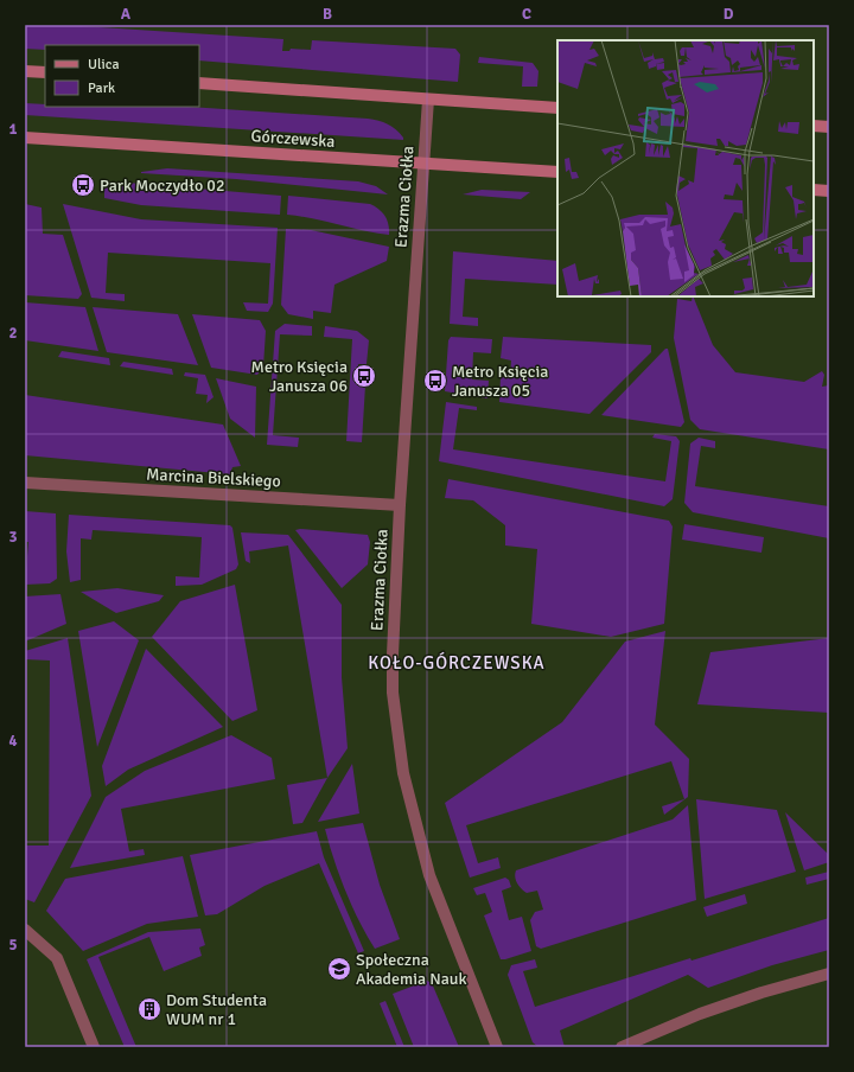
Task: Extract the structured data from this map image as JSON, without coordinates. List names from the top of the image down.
{
  "streets": {
    "main road": ["Górczewska"],
    "street": ["Erazma Ciołka", "Marcina Bielskiego"]
  },
  "crossings": [
    ["Górczewska", "Erazma Ciołka"],
    ["Erazma Ciołka", "Marcina Bielskiego"]
  ],
  "districts": ["KOŁO-GÓRCZEWSKA"],
  "places": {
    "bus stop": ["Park Moczydło 02", "Metro Księcia Janusza 06", "Metro Księcia Janusza 05"],
    "school or university": ["Społeczna Akademia Nauk"],
    "building": ["Dom Studenta WUM nr 1"]
  },
  "legend": ["Ulica", "Park"],
  "grid": {
    "columns": [
      "A",
      "B",
      "C",
      "D"
    ],
    "rows": [
      "1",
      "2",
      "3",
      "4",
      "5"
    ]
  }
}
